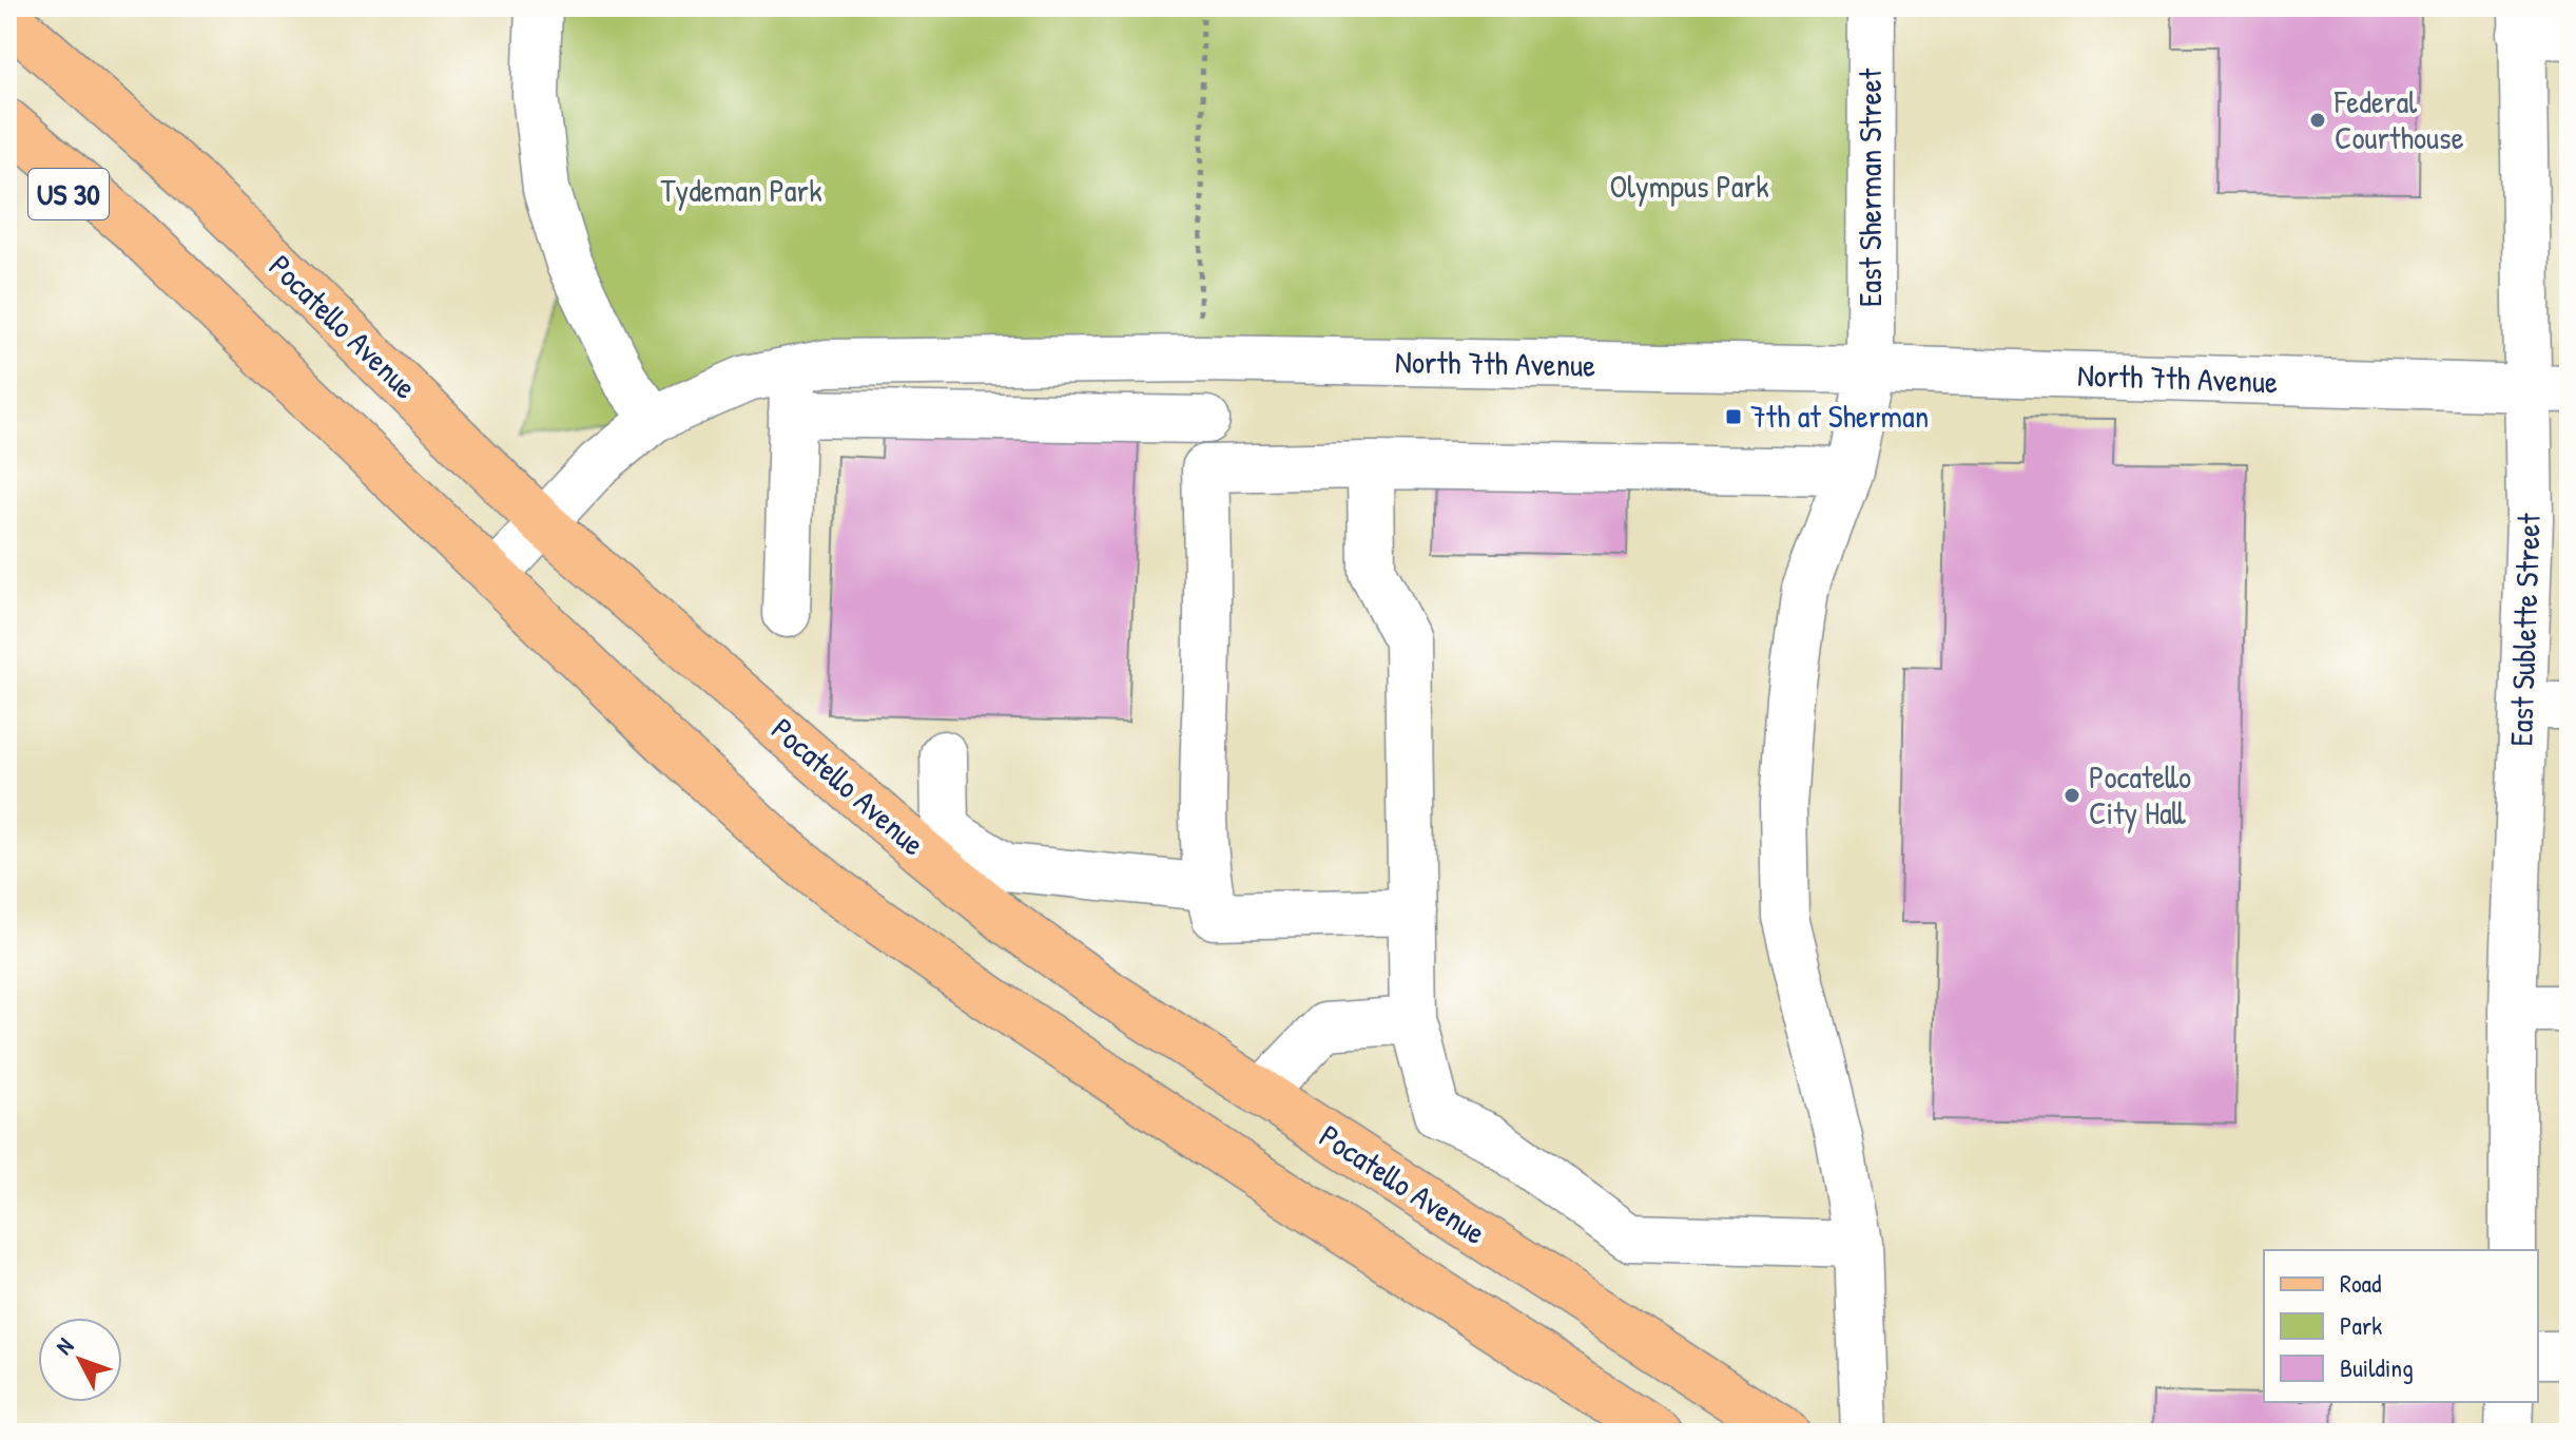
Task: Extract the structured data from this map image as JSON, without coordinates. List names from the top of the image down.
{
  "streets": {
    "main road": ["US 30", "Pocatello Avenue"],
    "street": ["East Sherman Street", "North 7th Avenue", "East Sublette Street"]
  },
  "crossings": [
    ["East Sherman Street", "North 7th Avenue"],
    ["Pocatello Avenue", "North 7th Avenue"],
    ["North 7th Avenue", "East Sublette Street"]
  ],
  "parks": ["Olympus Park", "Tydeman Park"],
  "places": {
    "other": ["Federal Courthouse", "Pocatello City Hall"],
    "transit": ["7th at Sherman"]
  },
  "legend": ["Road", "Park", "Building"],
  "north": "top left"
}
